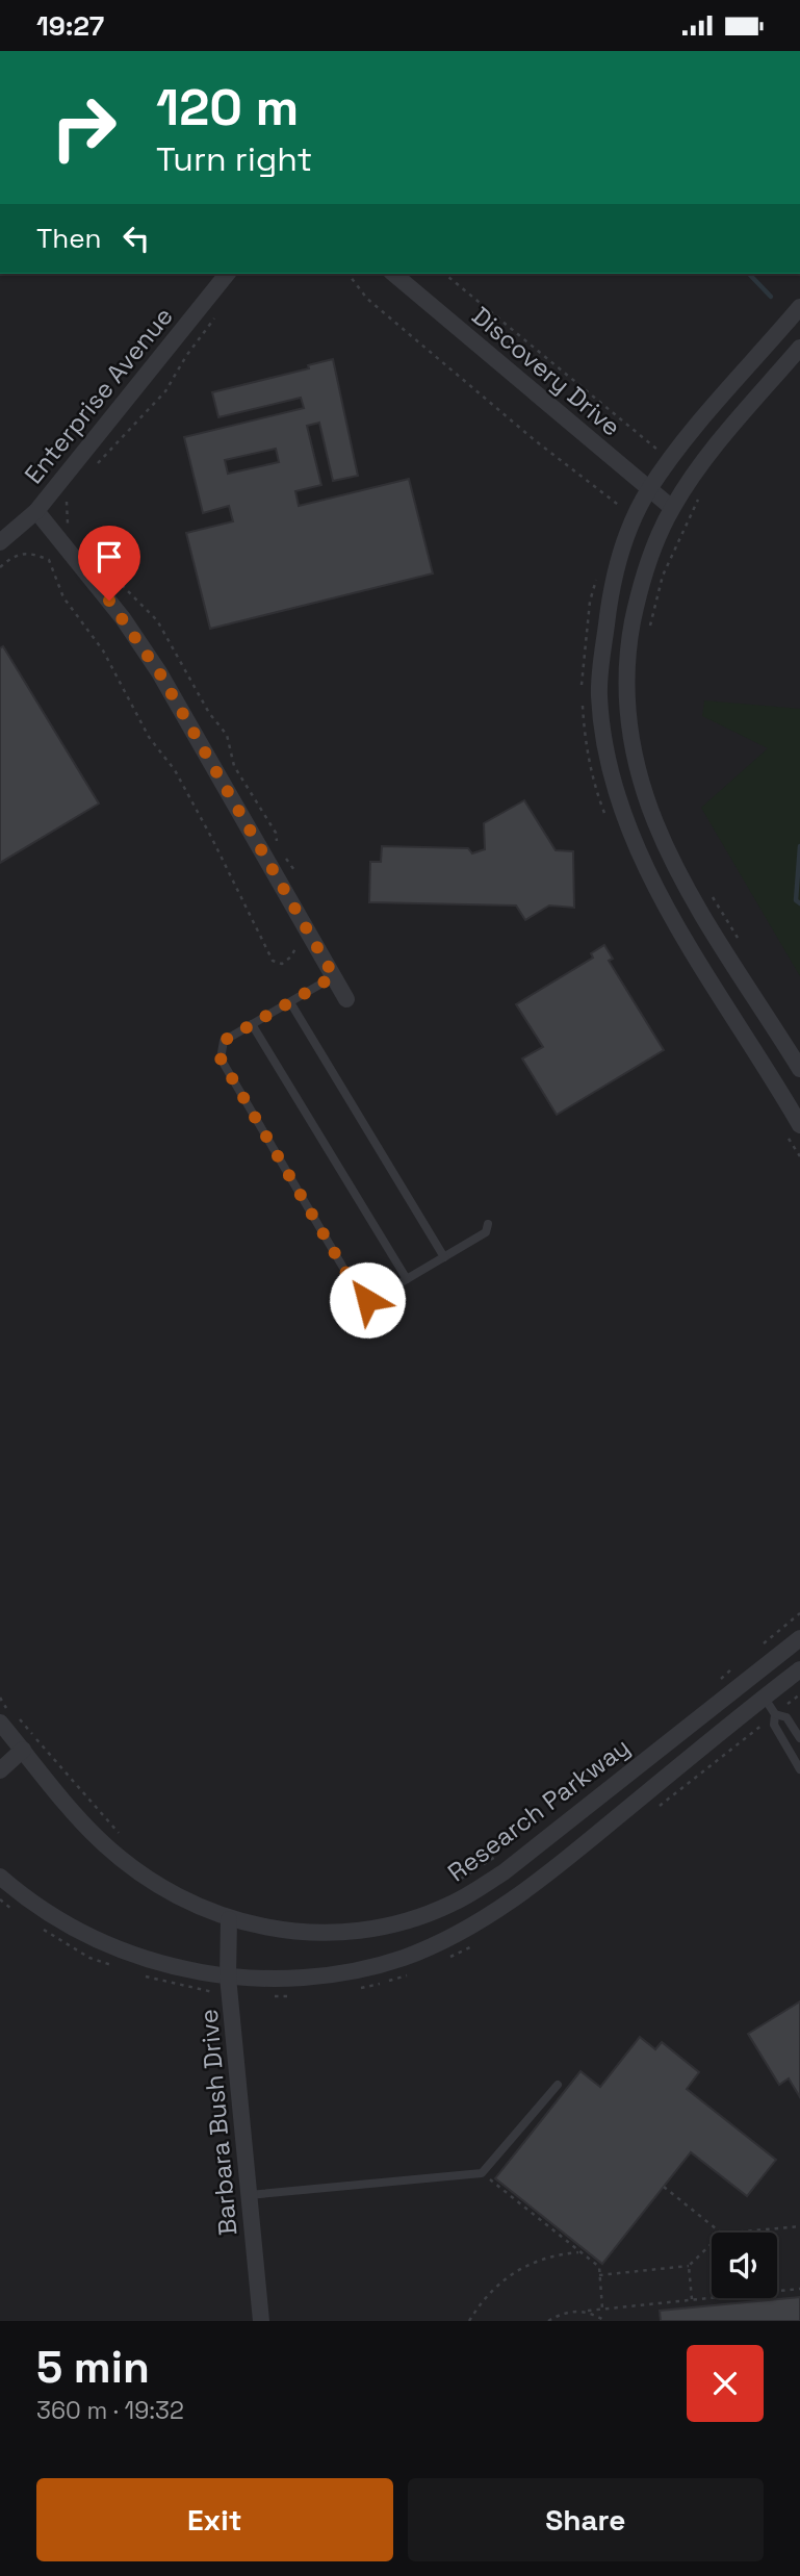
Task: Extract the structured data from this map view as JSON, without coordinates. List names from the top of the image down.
{
  "streets": {
    "street": [
      "Discovery Drive",
      "Enterprise Avenue",
      "Research Parkway",
      "Barbara Bush Drive"
    ]
  },
  "crossings": [
    ["Research Parkway", "Barbara Bush Drive"]
  ],
  "page": {
    "status": "19:27",
    "turn": ["120 m", "Turn right"],
    "then": "Then",
    "heading": ["5 min", "360 m · 19:32"],
    "buttons": ["Exit", "Share"]
  }
}
